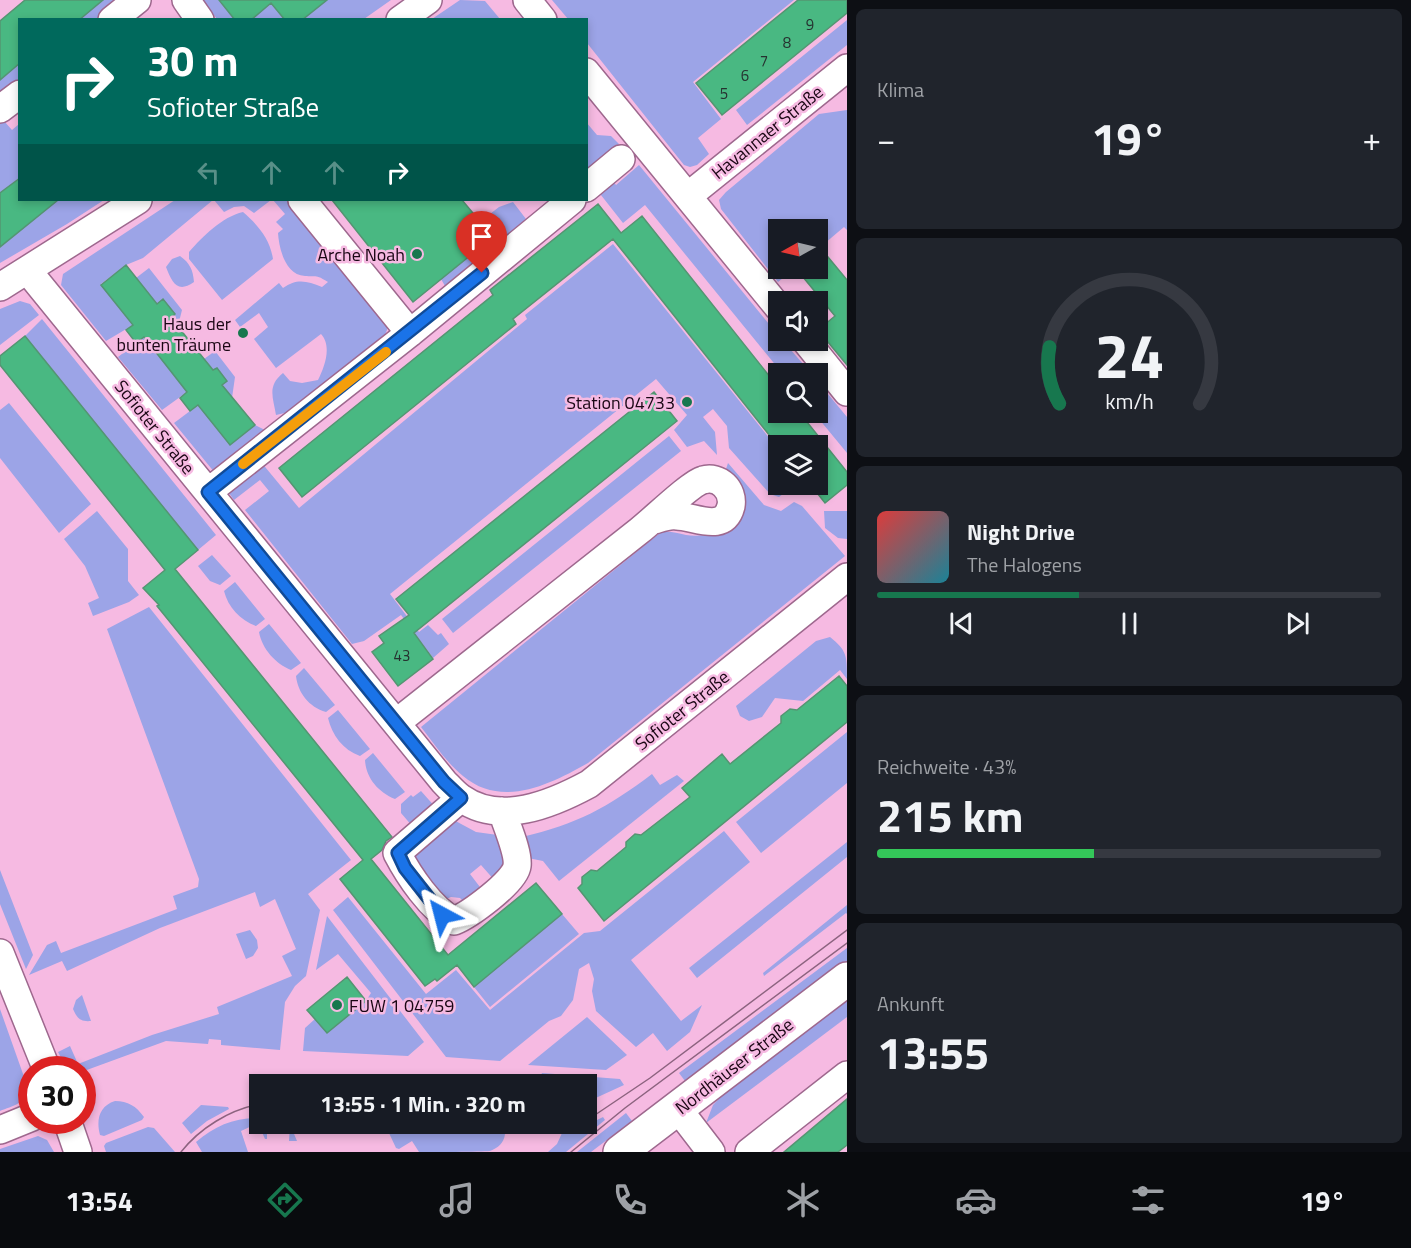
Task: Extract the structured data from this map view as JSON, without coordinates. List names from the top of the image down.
{
  "streets": {
    "main road": ["Nordhäuser Straße"],
    "street": ["Havannaer Straße", "Sofioter Straße"]
  },
  "places": [
    "Arche Noah",
    "Haus der bunten Träume",
    "Station 04733",
    "FUW 1 04759"
  ],
  "house_numbers": [
    "9",
    "8",
    "7",
    "6",
    "5",
    "43"
  ],
  "north": "left",
  "page": {
    "tile": [
      "Klima",
      ["Reichweite · 43%", "215 km"],
      ["Ankunft", "13:55"]
    ],
    "turn": ["30 m", "Sofioter Straße"],
    "heat": ["−", "19°", "+"],
    "song": ["Night Drive", "The Halogens"],
    "limit": "30",
    "trip": "13:55 · 1 Min. · 320 m",
    "tabs": ["13:54", "19°"],
    "gauge": ["24", "km/h"]
  }
}
